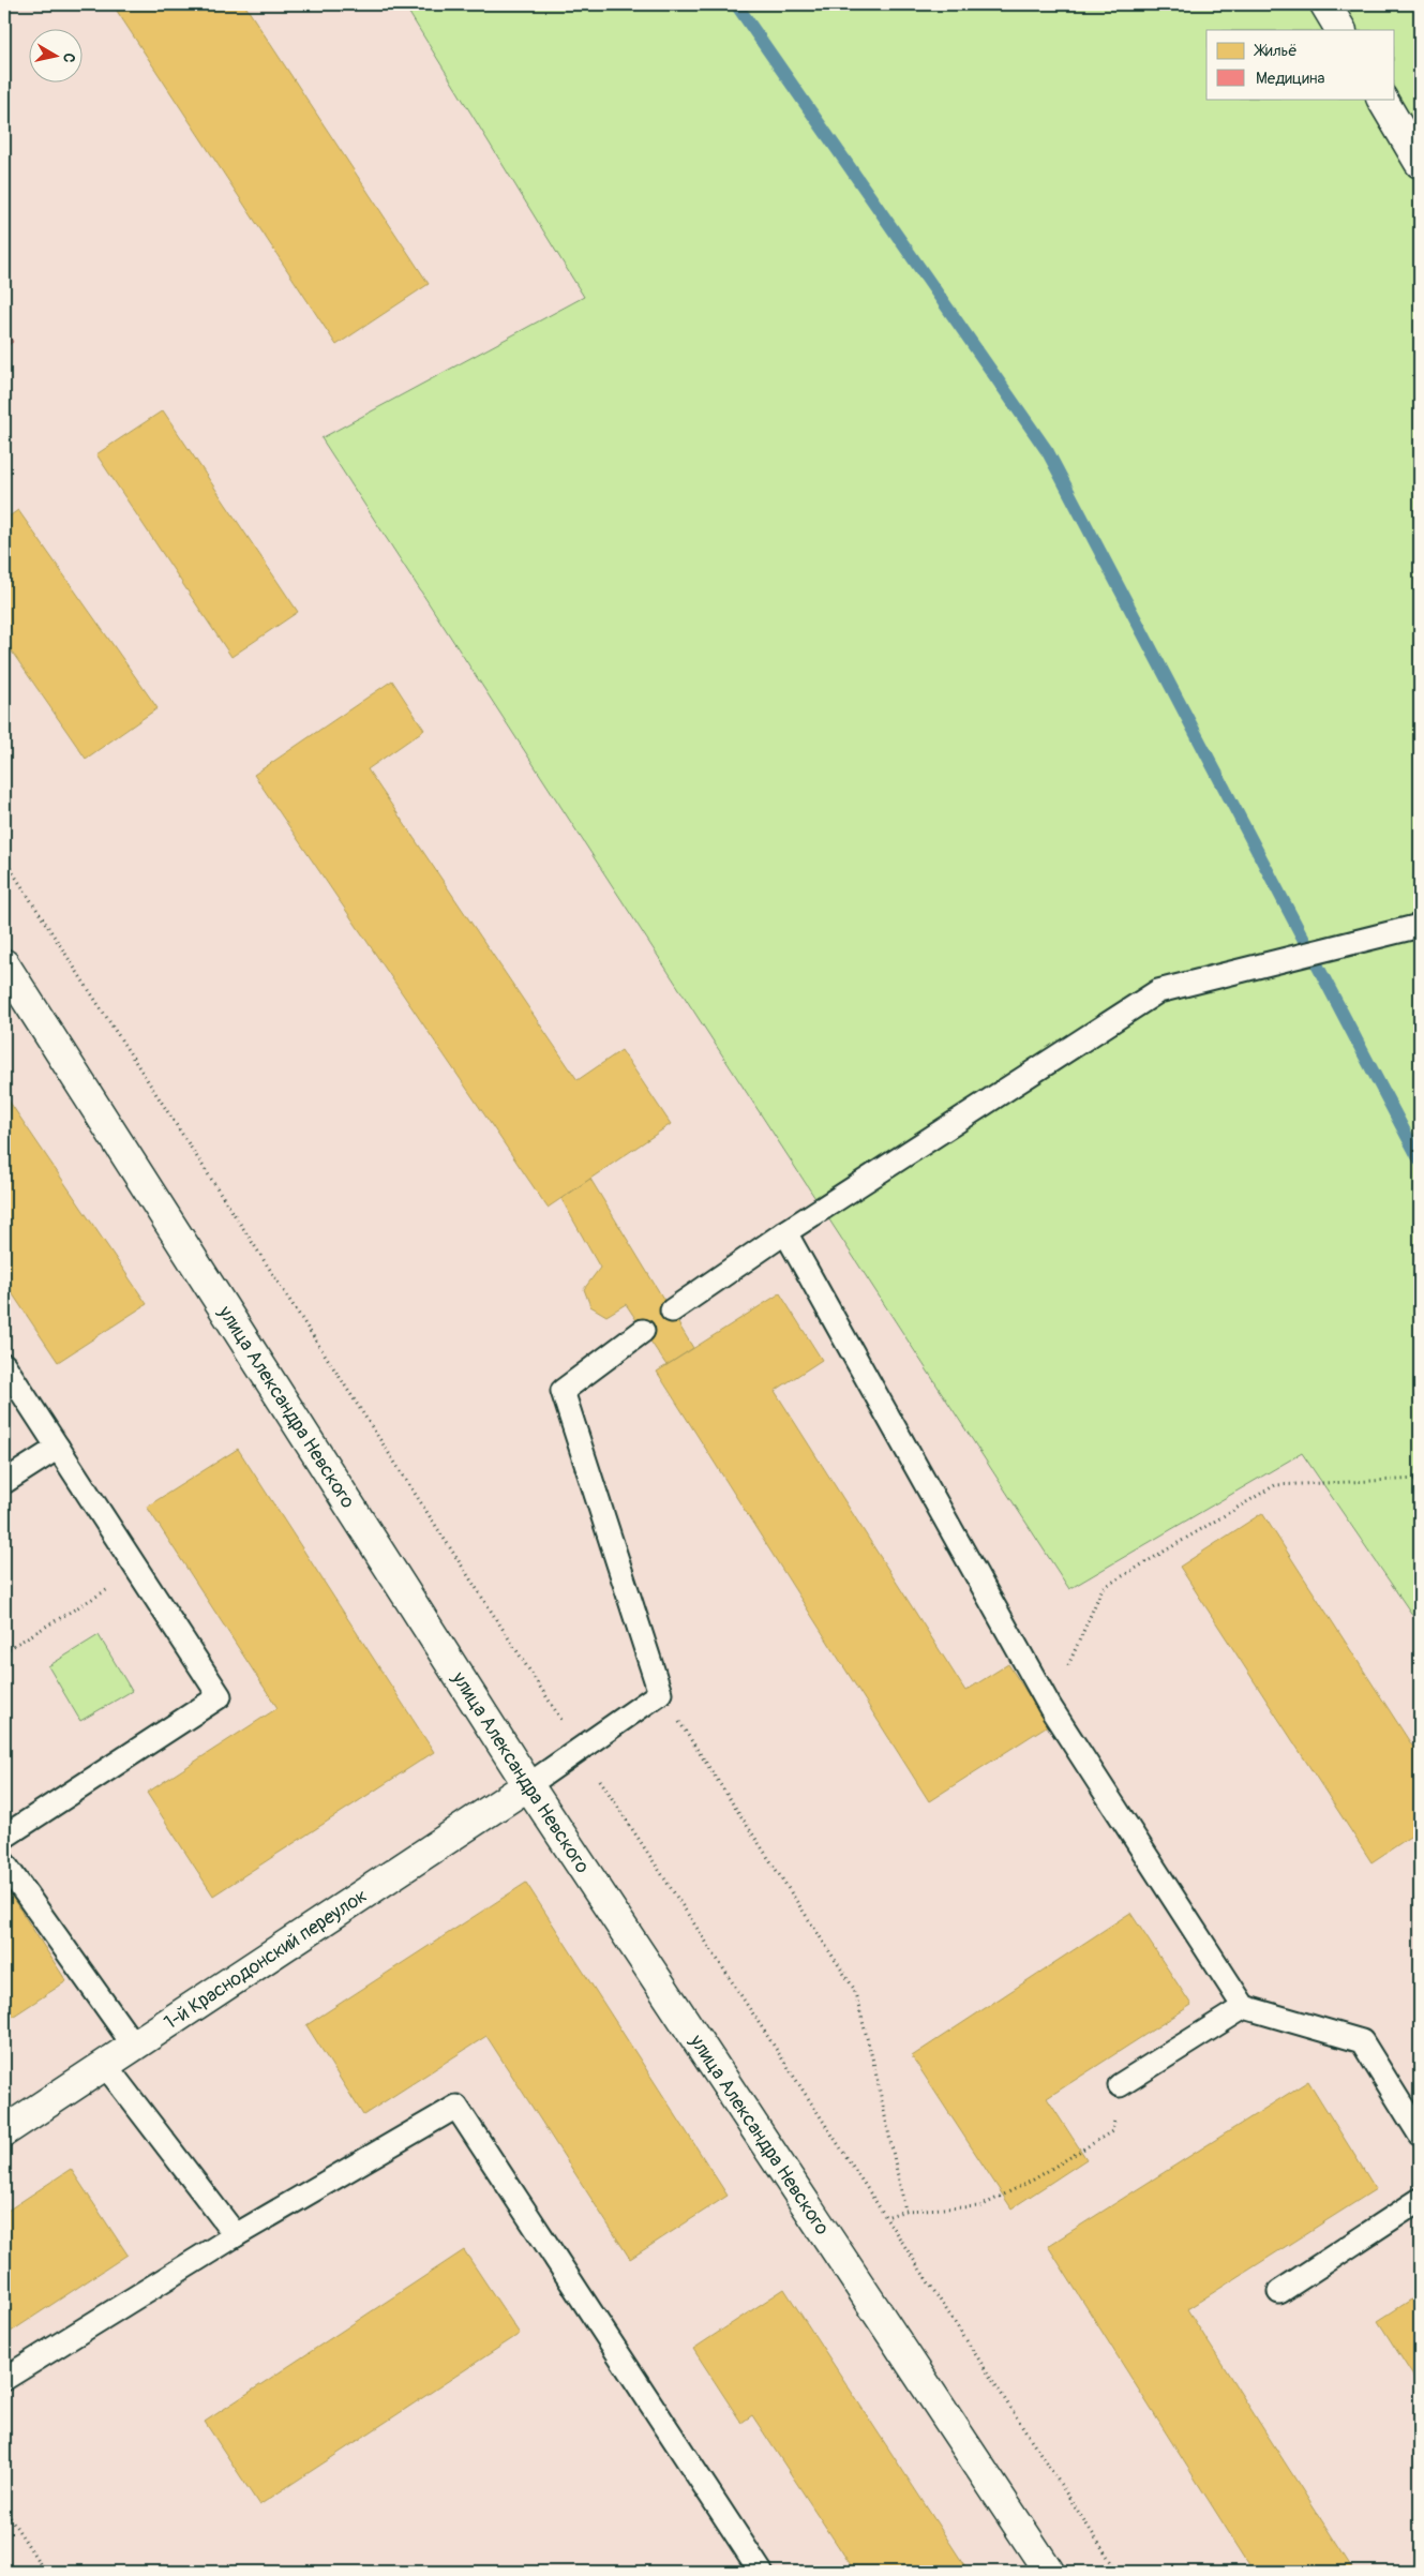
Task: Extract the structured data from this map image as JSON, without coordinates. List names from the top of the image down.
{
  "streets": {
    "street": ["улица Александра Невского", "1-й Краснодонский переулок"]
  },
  "crossings": [
    ["улица Александра Невского", "1-й Краснодонский переулок"]
  ],
  "legend": ["Жильё", "Медицина"],
  "north": "right"
}
